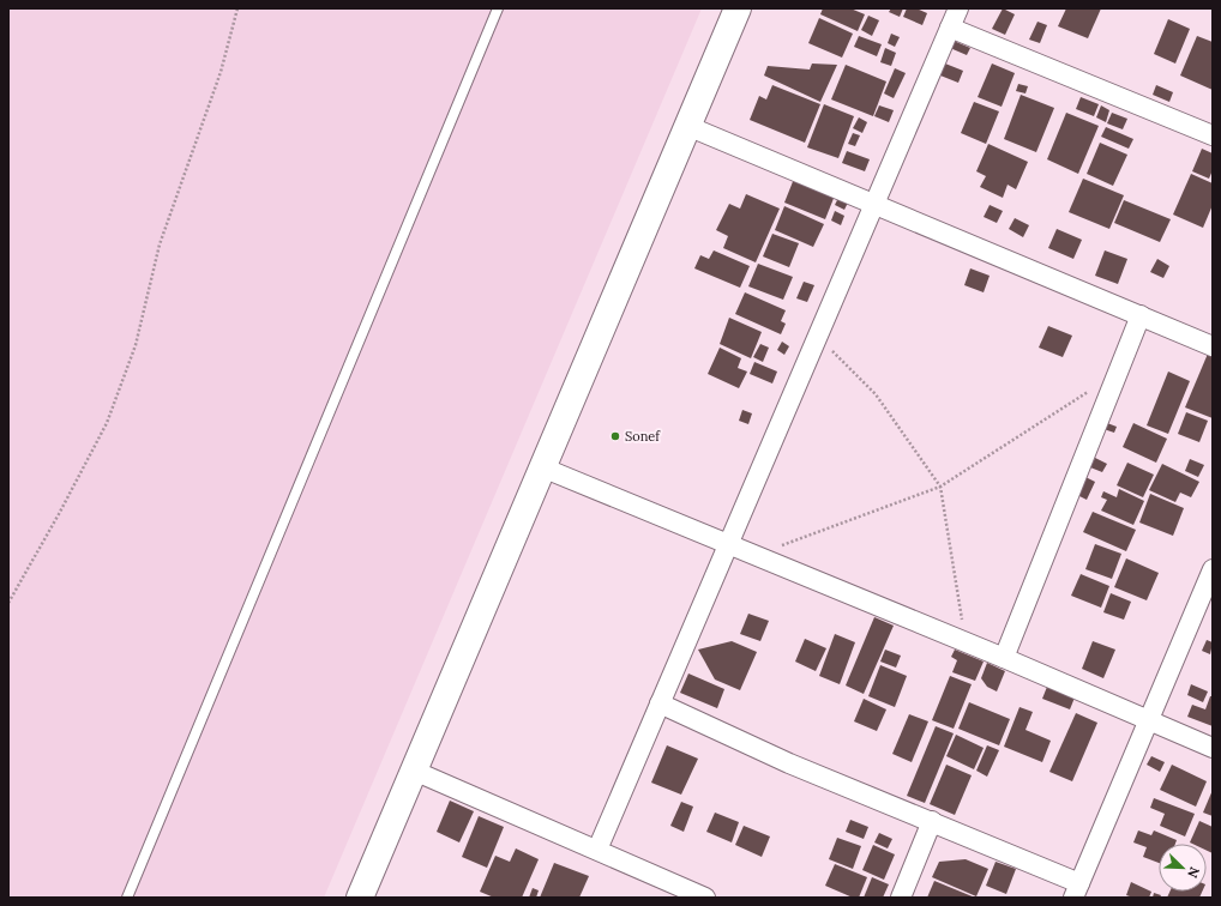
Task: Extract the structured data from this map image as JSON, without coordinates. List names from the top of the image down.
{
  "places": ["Sonef"],
  "north": "bottom right"
}
